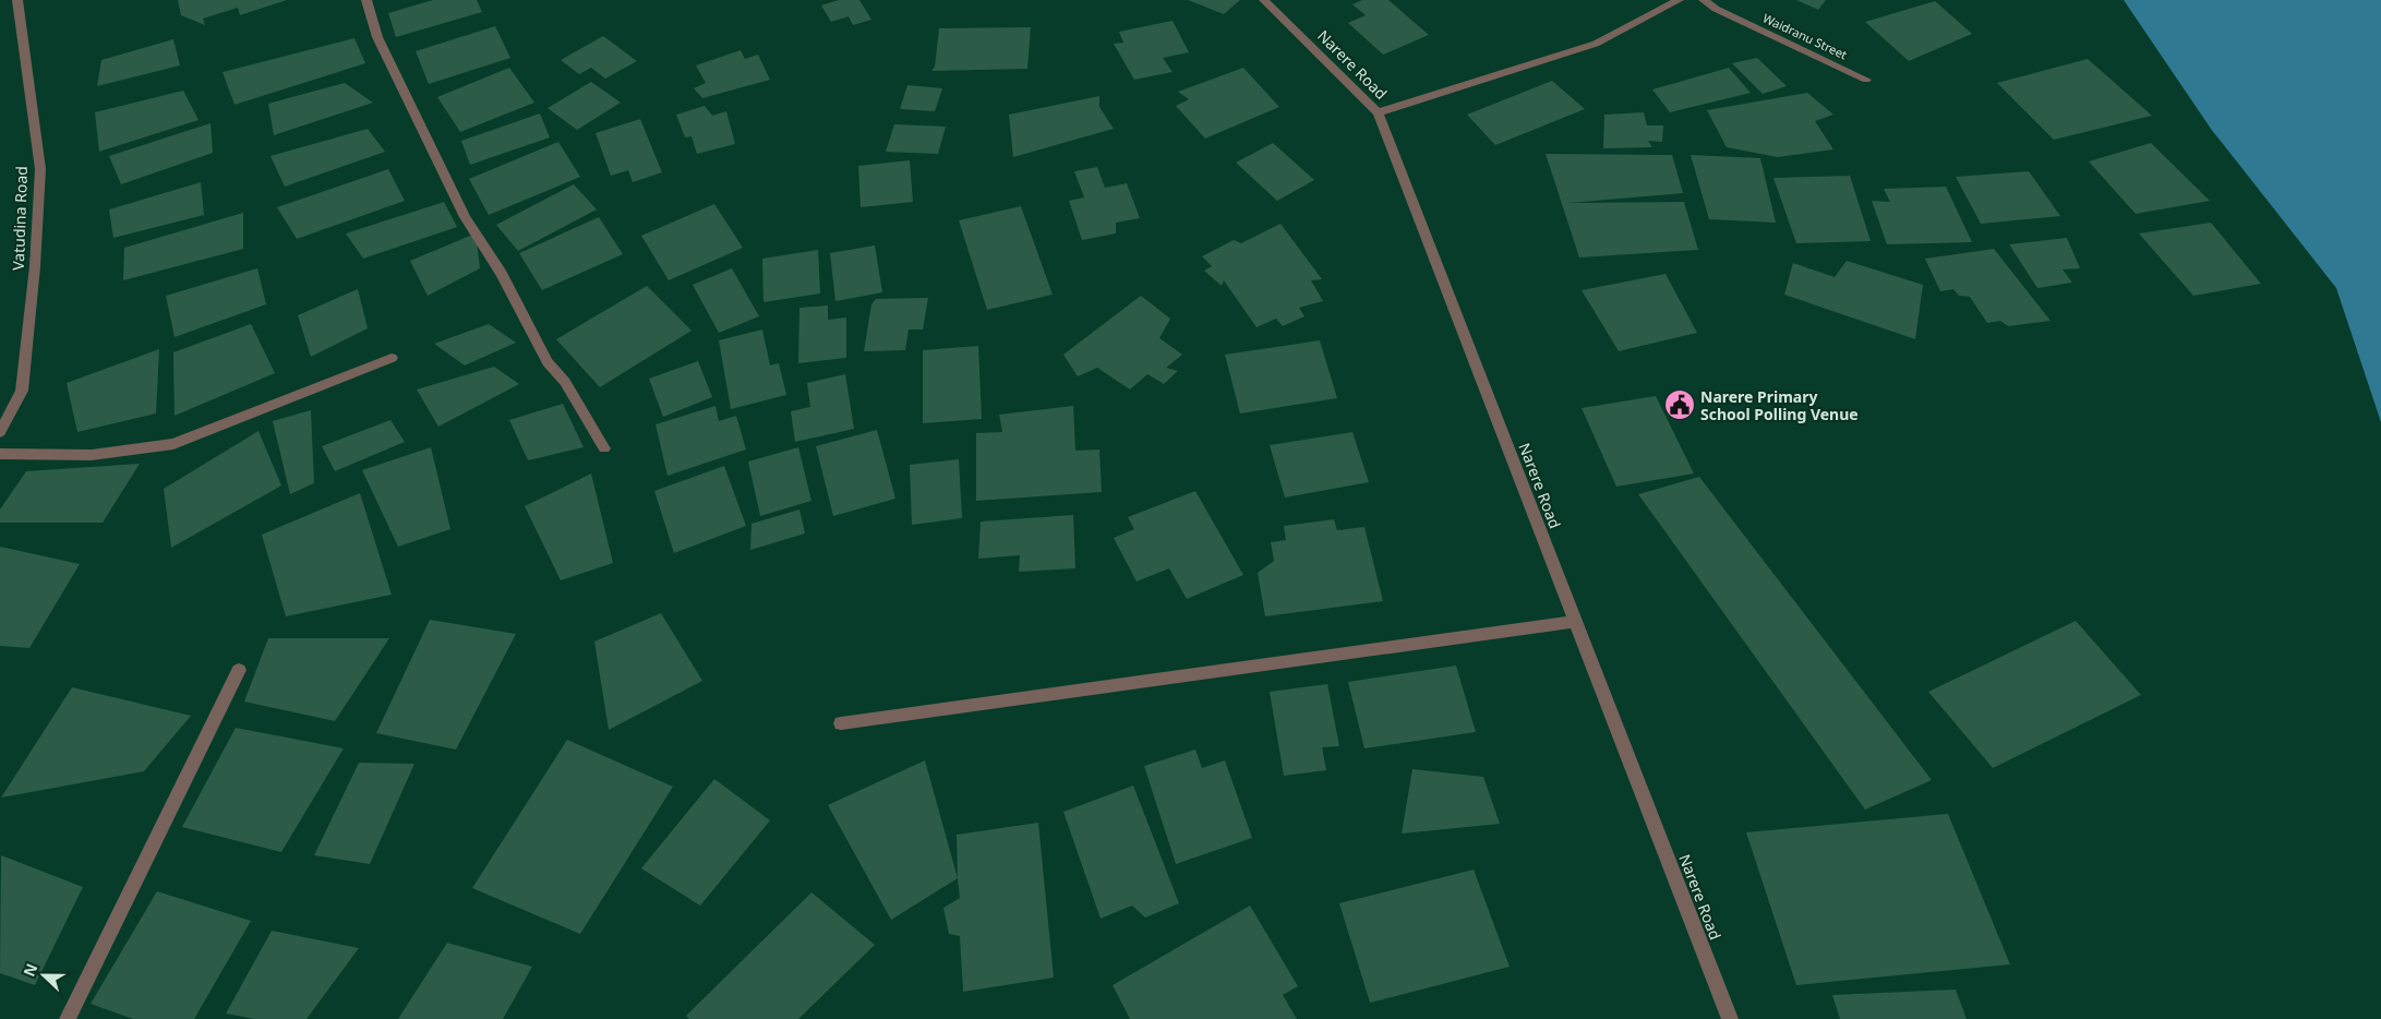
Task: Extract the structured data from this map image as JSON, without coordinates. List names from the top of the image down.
{
  "streets": {
    "street": ["Waidranu Street", "Narere Road", "Vatudina Road"]
  },
  "places": {
    "public building": ["Narere Primary School Polling Venue"]
  },
  "north": "left"
}
